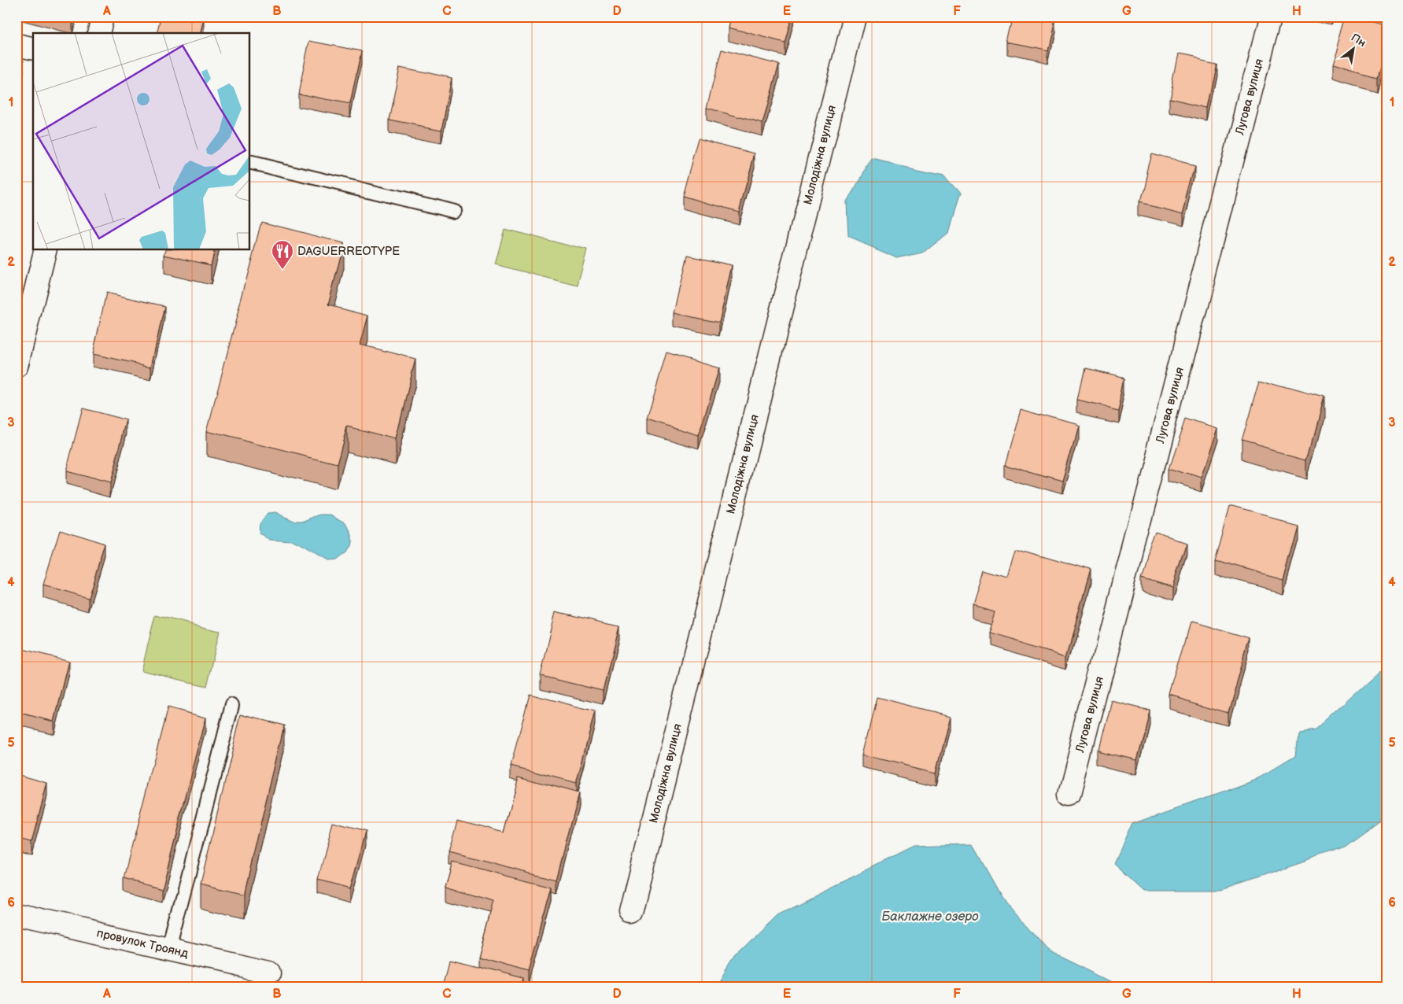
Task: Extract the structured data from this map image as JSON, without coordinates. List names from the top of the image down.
{
  "streets": {
    "street": ["Лугова вулиця", "Молодіжна вулиця", "провулок Троянд"]
  },
  "water": ["Баклажне озеро"],
  "places": {
    "restaurant": ["DAGUERREOTYPE"]
  },
  "north": "top right",
  "grid": {
    "columns": [
      "A",
      "B",
      "C",
      "D",
      "E",
      "F",
      "G",
      "H"
    ],
    "rows": [
      "1",
      "2",
      "3",
      "4",
      "5",
      "6"
    ]
  }
}
